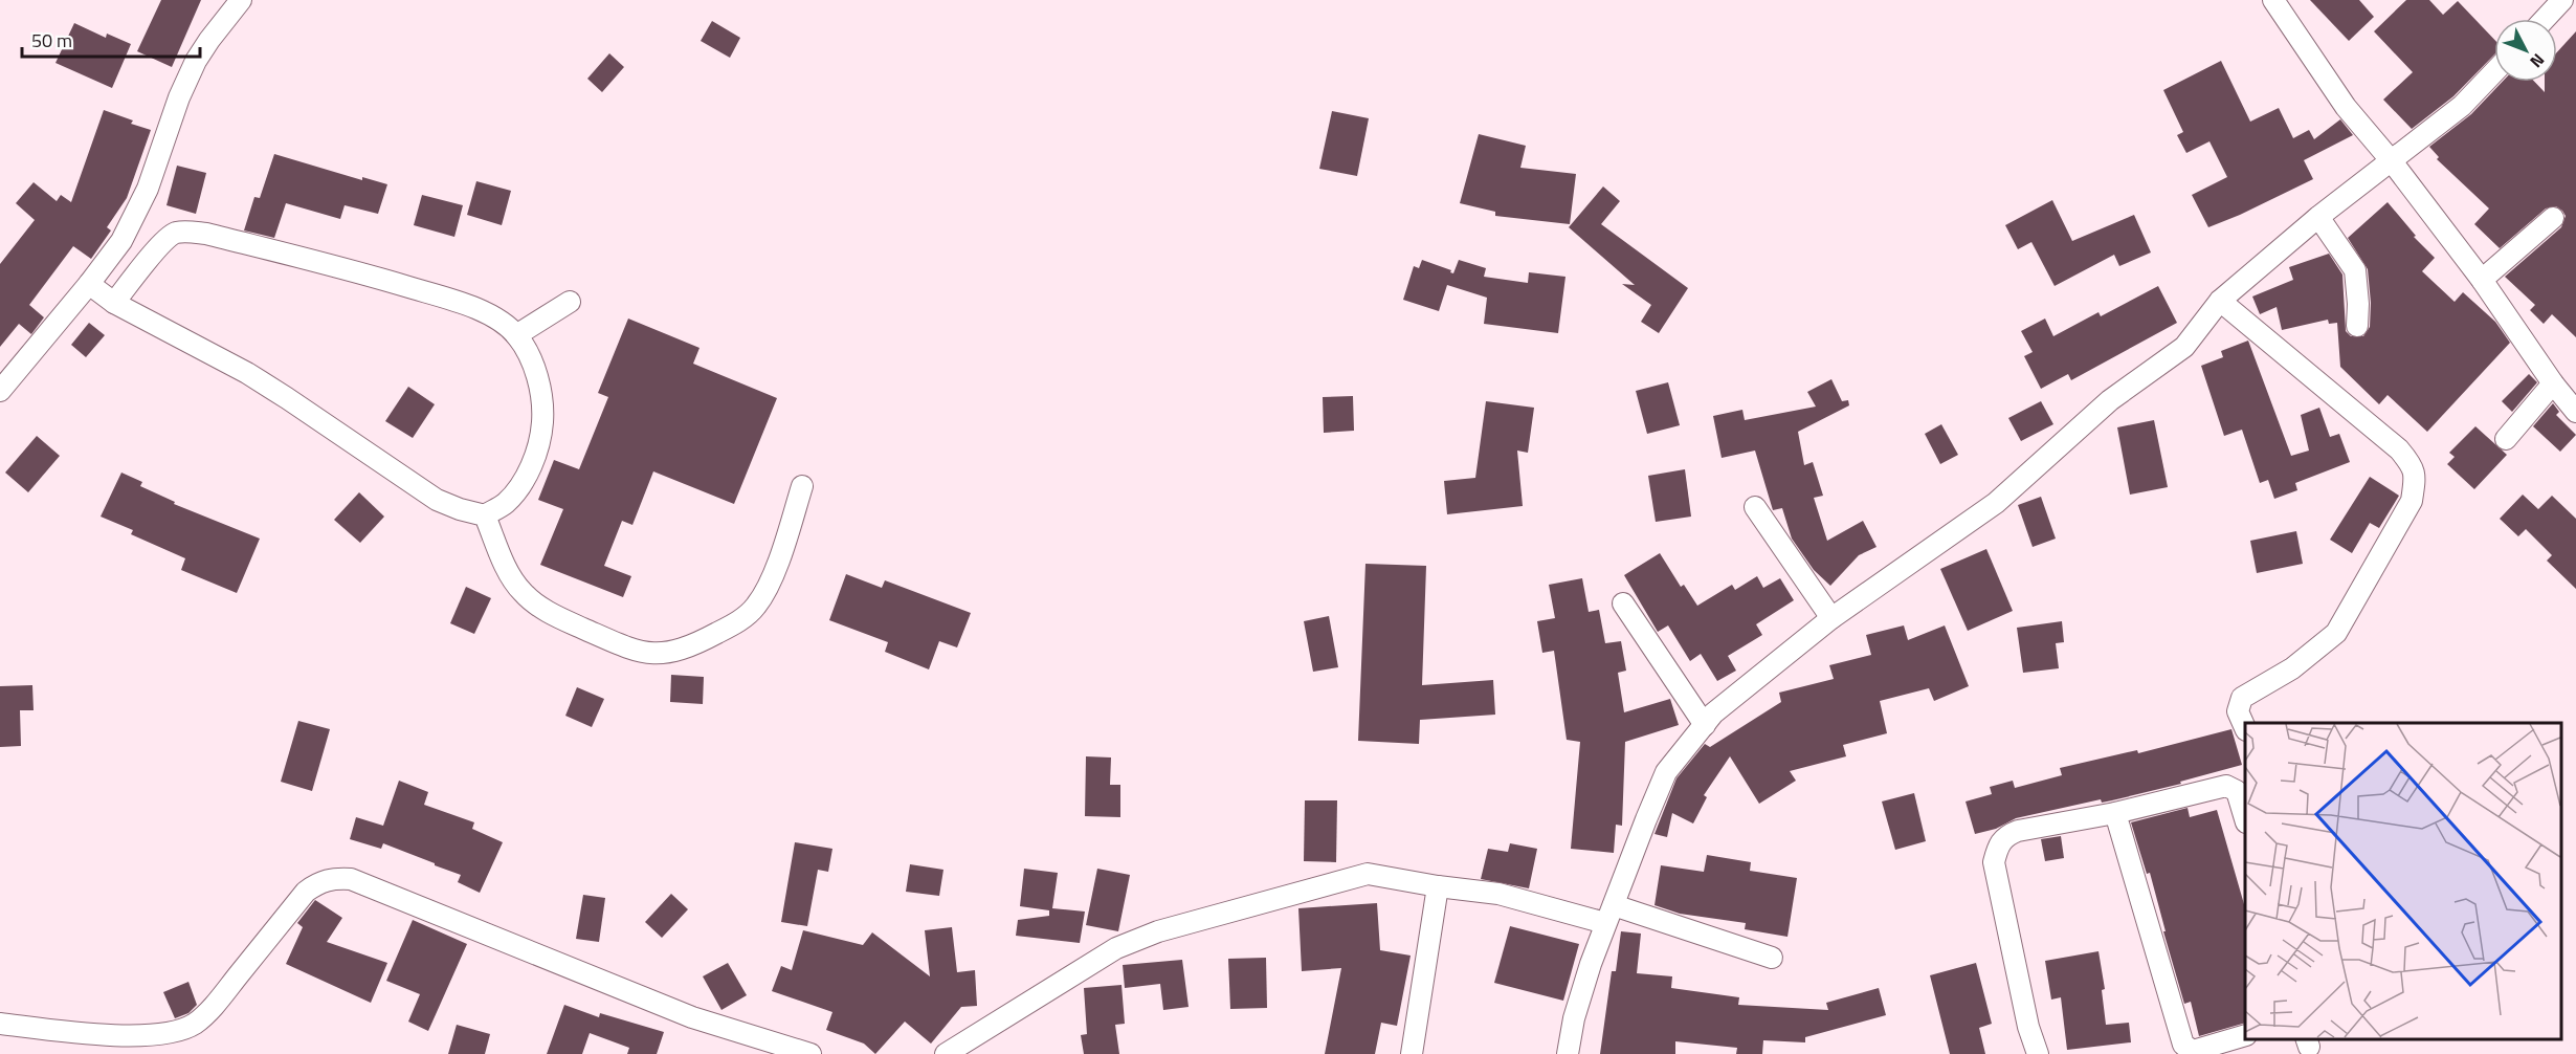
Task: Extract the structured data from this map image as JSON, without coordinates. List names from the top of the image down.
{
  "scale_bar": "50 m",
  "north": "bottom right"
}
